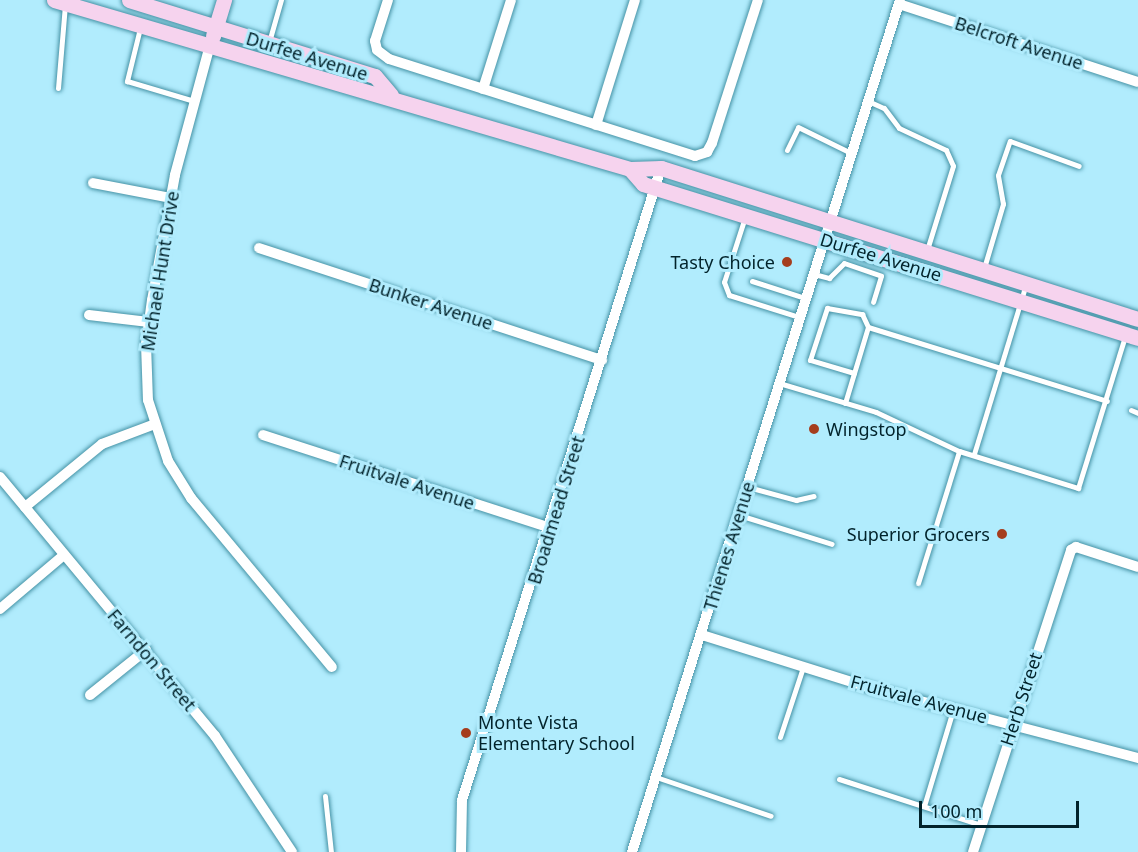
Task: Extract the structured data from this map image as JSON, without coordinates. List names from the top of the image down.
{
  "streets": {
    "main road": ["Durfee Avenue", "Michael Hunt Drive"],
    "street": [
      "Belcroft Avenue",
      "Bunker Avenue",
      "Fruitvale Avenue",
      "Broadmead Street",
      "Thienes Avenue",
      "Farndon Street",
      "Herb Street"
    ]
  },
  "crossings": [
    ["Durfee Avenue", "Michael Hunt Drive"],
    ["Durfee Avenue", "Broadmead Street"],
    ["Durfee Avenue", "Thienes Avenue"],
    ["Bunker Avenue", "Broadmead Street"],
    ["Fruitvale Avenue", "Broadmead Street"],
    ["Fruitvale Avenue", "Thienes Avenue"],
    ["Fruitvale Avenue", "Herb Street"]
  ],
  "places": [
    "Tasty Choice",
    "Wingstop",
    "Superior Grocers",
    "Monte Vista Elementary School"
  ],
  "scale_bar": "100 m"
}
